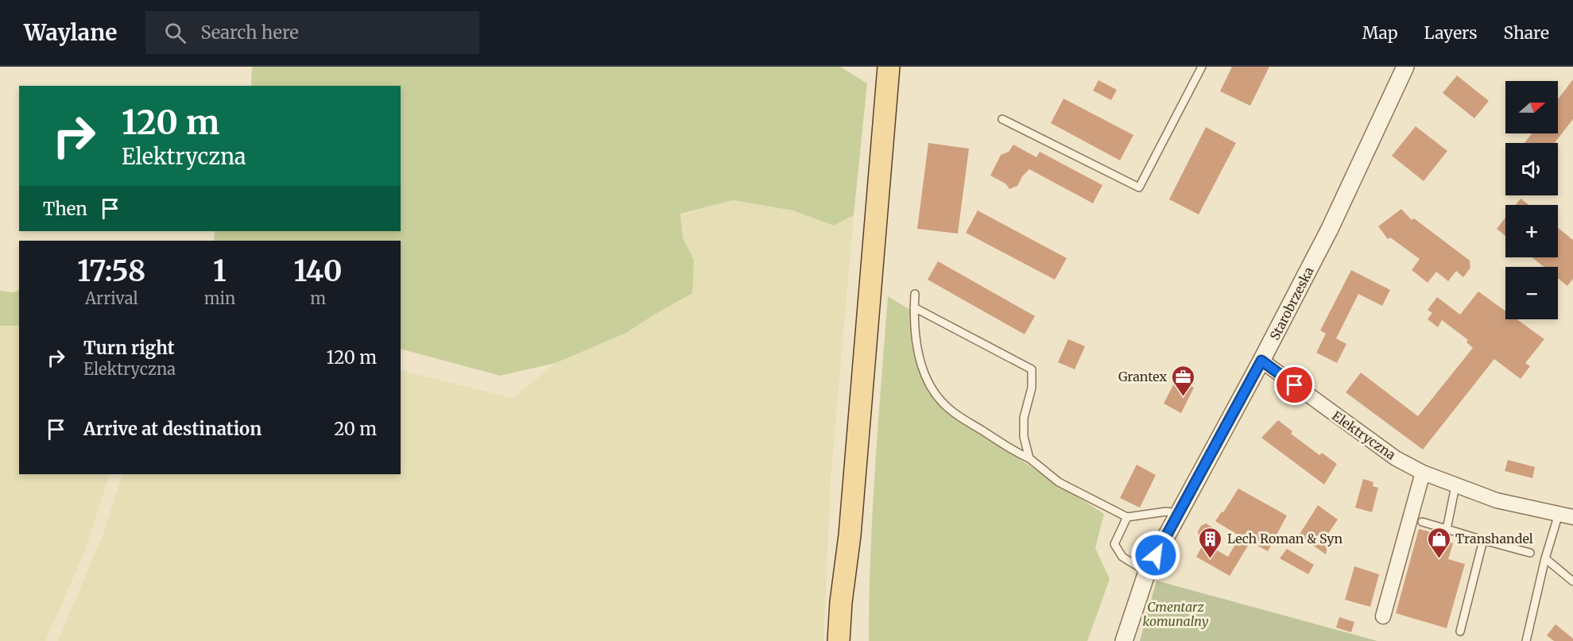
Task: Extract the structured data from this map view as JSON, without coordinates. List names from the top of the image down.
{
  "streets": {
    "street": ["Starobrzeska", "Elektryczna"]
  },
  "crossings": [
    ["Starobrzeska", "Elektryczna"]
  ],
  "parks": ["Cmentarz komunalny"],
  "places": {
    "office": ["Grantex"],
    "building": ["Lech Roman & Syn"],
    "shop": ["Transhandel"]
  },
  "north": "right",
  "page": {
    "header": "Waylane",
    "search": "Search here",
    "nav": ["Map", "Layers", "Share"],
    "map_buttons": ["+", "−"],
    "turn": ["120 m", "Elektryczna"],
    "then": "Then",
    "eta": [
      "17:58",
      "Arrival",
      "1",
      "min",
      "140",
      "m"
    ],
    "list": [
      {
        "name": "Turn right",
        "note": "Elektryczna",
        "value": "120 m"
      },
      {
        "name": "Arrive at destination",
        "value": "20 m"
      }
    ]
  }
}
